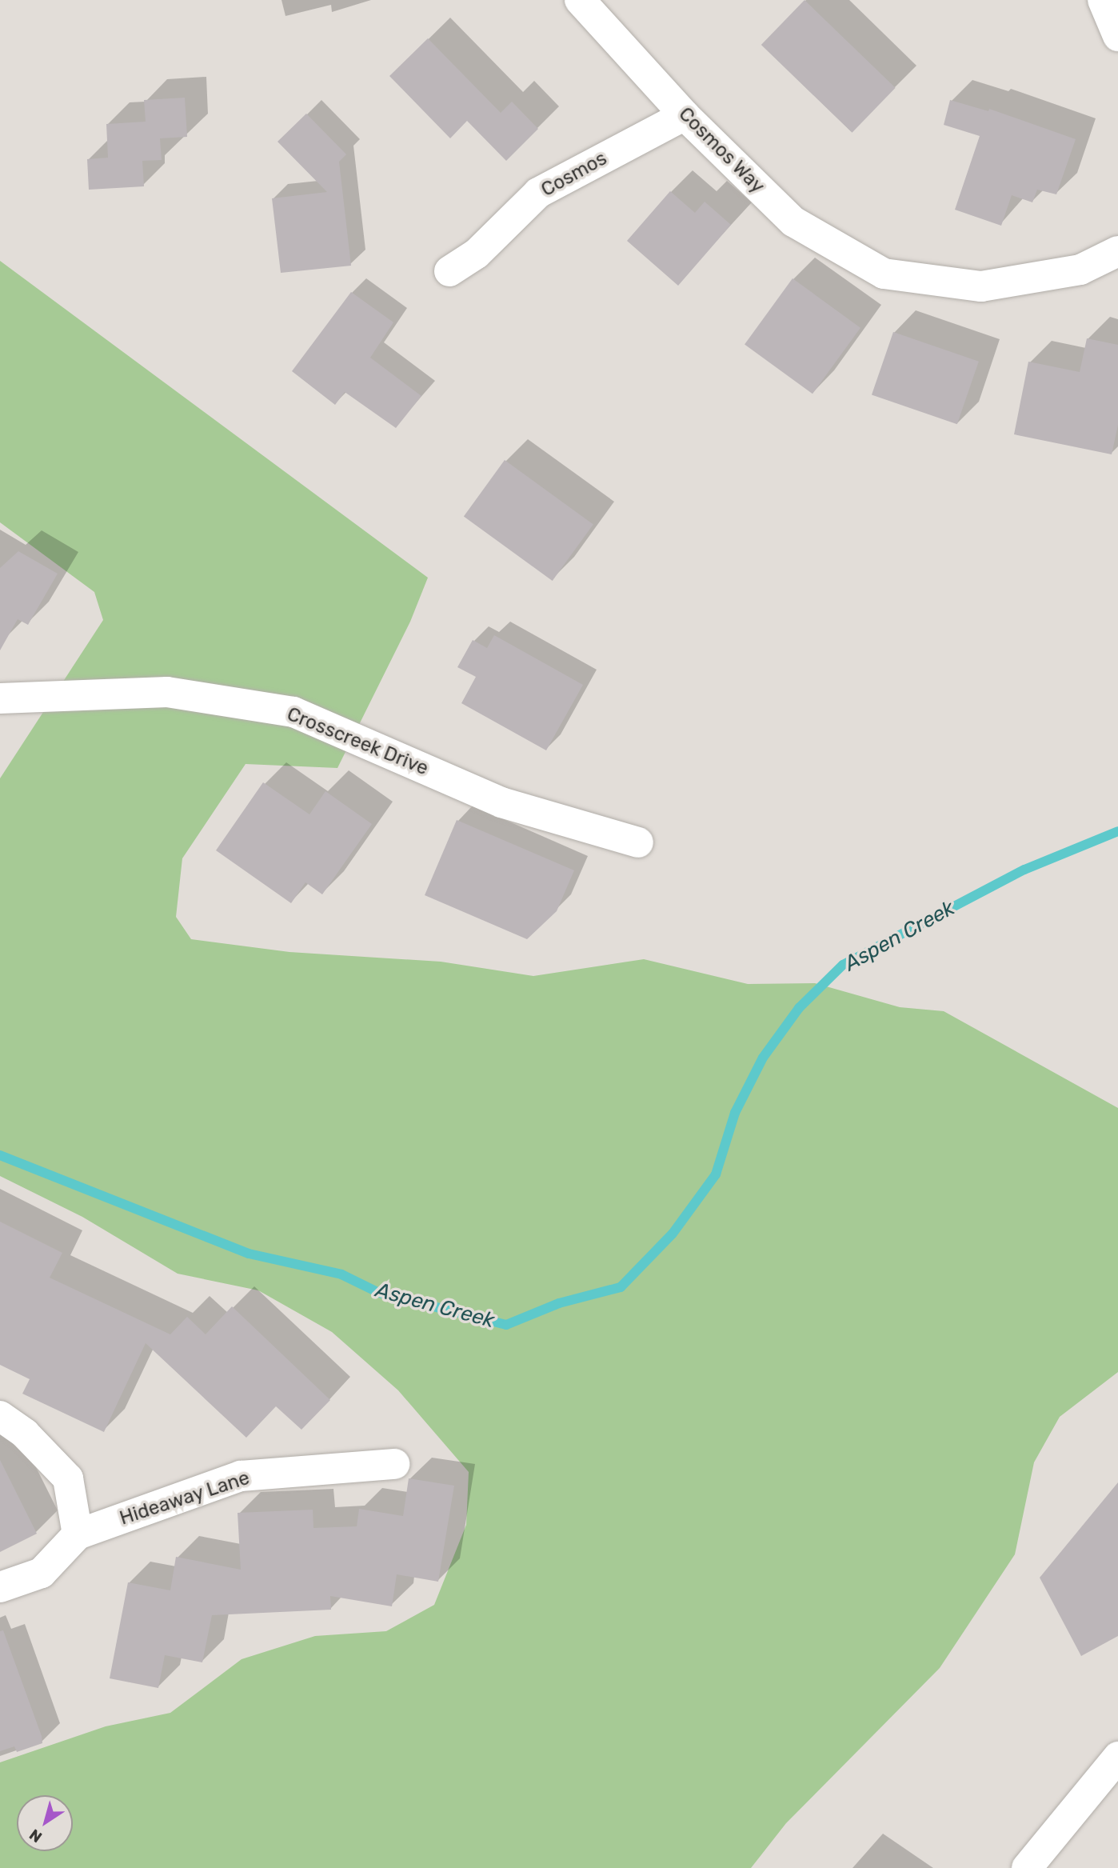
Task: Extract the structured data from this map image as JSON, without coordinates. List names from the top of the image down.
{
  "streets": {
    "street": [
      "Cosmos Way",
      "Cosmos",
      "Crosscreek Drive",
      "Hideaway Lane"
    ]
  },
  "crossings": [
    ["Cosmos Way", "Cosmos"]
  ],
  "water": ["Aspen Creek"],
  "north": "bottom left"
}
